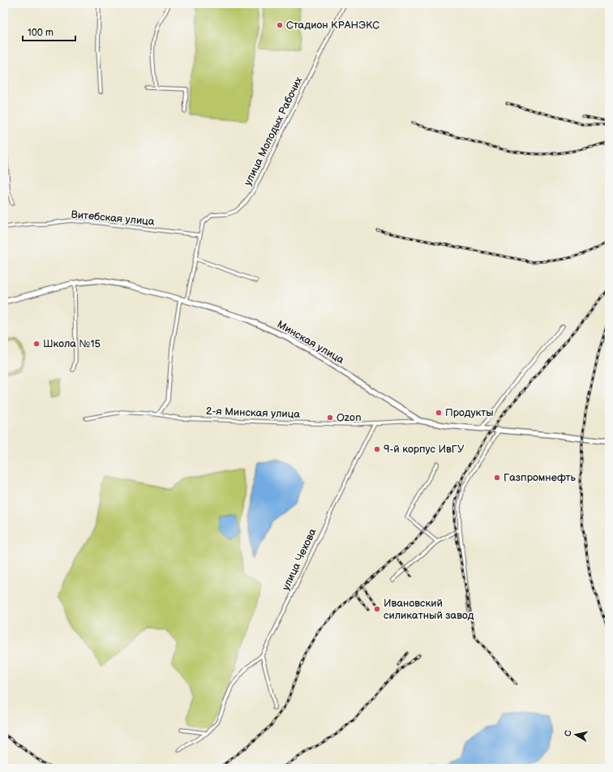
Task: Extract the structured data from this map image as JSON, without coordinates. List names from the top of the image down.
{
  "streets": {
    "main road": ["Минская улица"],
    "street": [
      "улица Молодых Рабочих",
      "Витебская улица",
      "2-я Минская улица",
      "улица Чехова"
    ]
  },
  "crossings": [
    ["улица Молодых Рабочих", "Витебская улица"],
    ["улица Молодых Рабочих", "Минская улица"],
    ["Минская улица", "2-я Минская улица"],
    ["2-я Минская улица", "улица Чехова"]
  ],
  "places": [
    "Стадион КРАНЭКС",
    "Школа №15",
    "Продукты",
    "Ozon",
    "9-й корпус ИвГУ",
    "Газпромнефть",
    "Ивановский силикатный завод"
  ],
  "scale_bar": "100 m",
  "north": "left"
}
